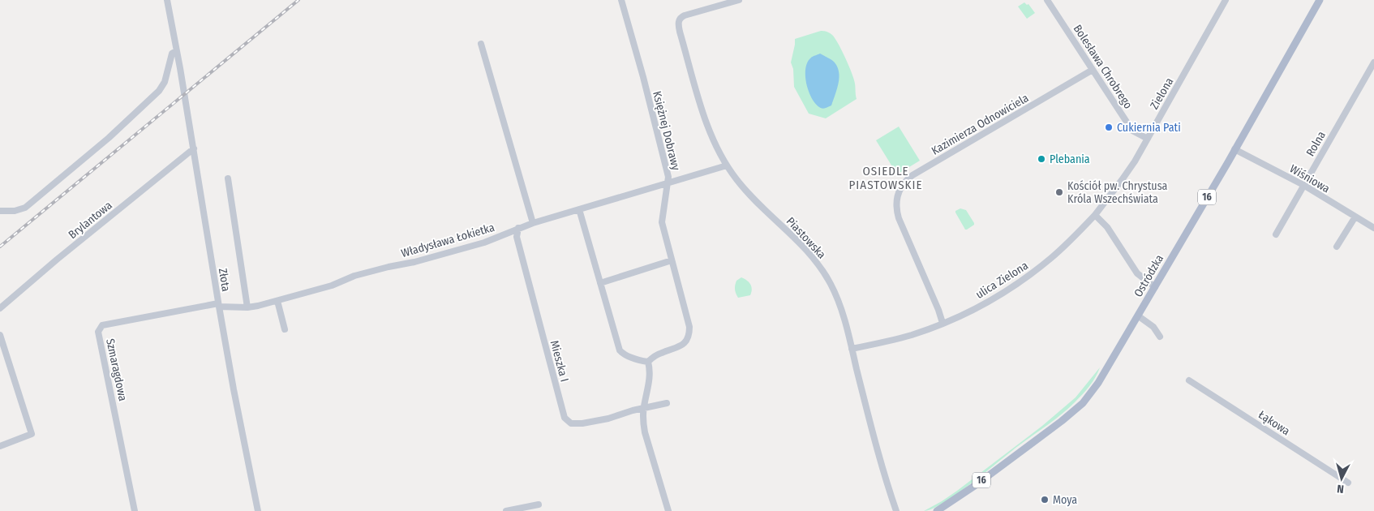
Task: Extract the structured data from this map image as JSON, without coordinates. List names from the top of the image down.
{
  "streets": {
    "main road": ["16", "Ostródzka"],
    "street": [
      "Bolesława Chrobrego",
      "Zielona",
      "Kazimierza Odnowiciela",
      "Księżnej Dobrawy",
      "Rolna",
      "Wiśniowa",
      "Brylantowa",
      "Piastowska",
      "Władysława Łokietka",
      "Złota",
      "ulica Zielona",
      "Mieszka I",
      "Szmaragdowa",
      "Łąkowa"
    ]
  },
  "crossings": [
    ["Bolesława Chrobrego", "Zielona"],
    ["Bolesława Chrobrego", "Kazimierza Odnowiciela"],
    ["Zielona", "ulica Zielona"],
    ["Kazimierza Odnowiciela", "ulica Zielona"],
    ["Księżnej Dobrawy", "Władysława Łokietka"],
    ["Rolna", "Wiśniowa"],
    ["Wiśniowa", "Ostródzka"],
    ["Brylantowa", "Złota"],
    ["Piastowska", "Władysława Łokietka"],
    ["Piastowska", "ulica Zielona"],
    ["Władysława Łokietka", "Złota"],
    ["Władysława Łokietka", "Mieszka I"],
    ["Władysława Łokietka", "Szmaragdowa"],
    ["Złota", "Szmaragdowa"]
  ],
  "districts": ["OSIEDLE PIASTOWSKIE"],
  "places": [
    "Cukiernia Pati",
    "Plebania",
    "Kościół pw. Chrystusa Króla Wszechświata",
    "Moya"
  ],
  "north": "bottom"
}
